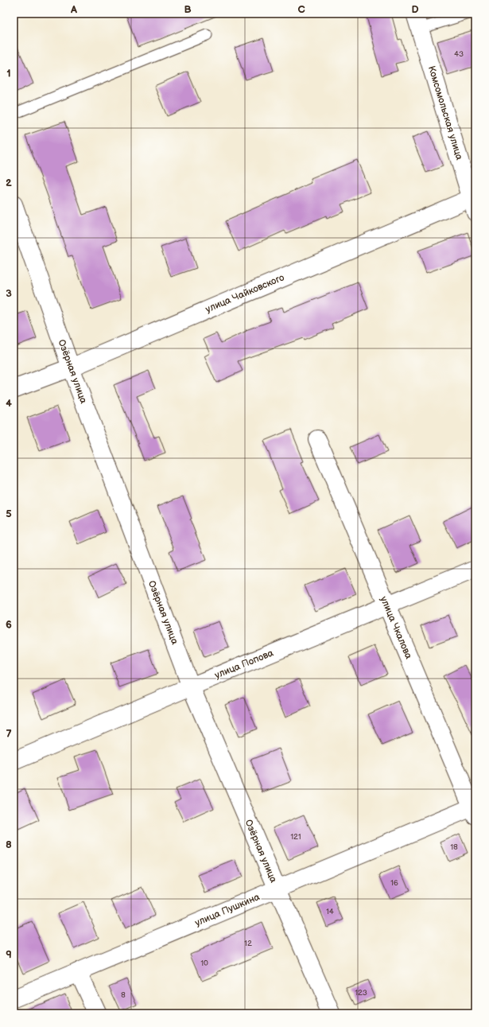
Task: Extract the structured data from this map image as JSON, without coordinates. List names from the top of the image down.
{
  "streets": {
    "street": [
      "Комсомольская улица",
      "улица Чайковского",
      "Озёрная улица",
      "улица Чкалова",
      "улица Попова",
      "улица Пушкина"
    ]
  },
  "crossings": [
    ["Комсомольская улица", "улица Чайковского"],
    ["улица Чайковского", "Озёрная улица"],
    ["Озёрная улица", "улица Попова"],
    ["Озёрная улица", "улица Пушкина"],
    ["улица Чкалова", "улица Попова"],
    ["улица Чкалова", "улица Пушкина"]
  ],
  "house_numbers": [
    "43",
    "121",
    "18",
    "16",
    "14",
    "12",
    "10",
    "123",
    "8"
  ],
  "grid": {
    "columns": [
      "A",
      "B",
      "C",
      "D"
    ],
    "rows": [
      "1",
      "2",
      "3",
      "4",
      "5",
      "6",
      "7",
      "8",
      "9"
    ]
  }
}
